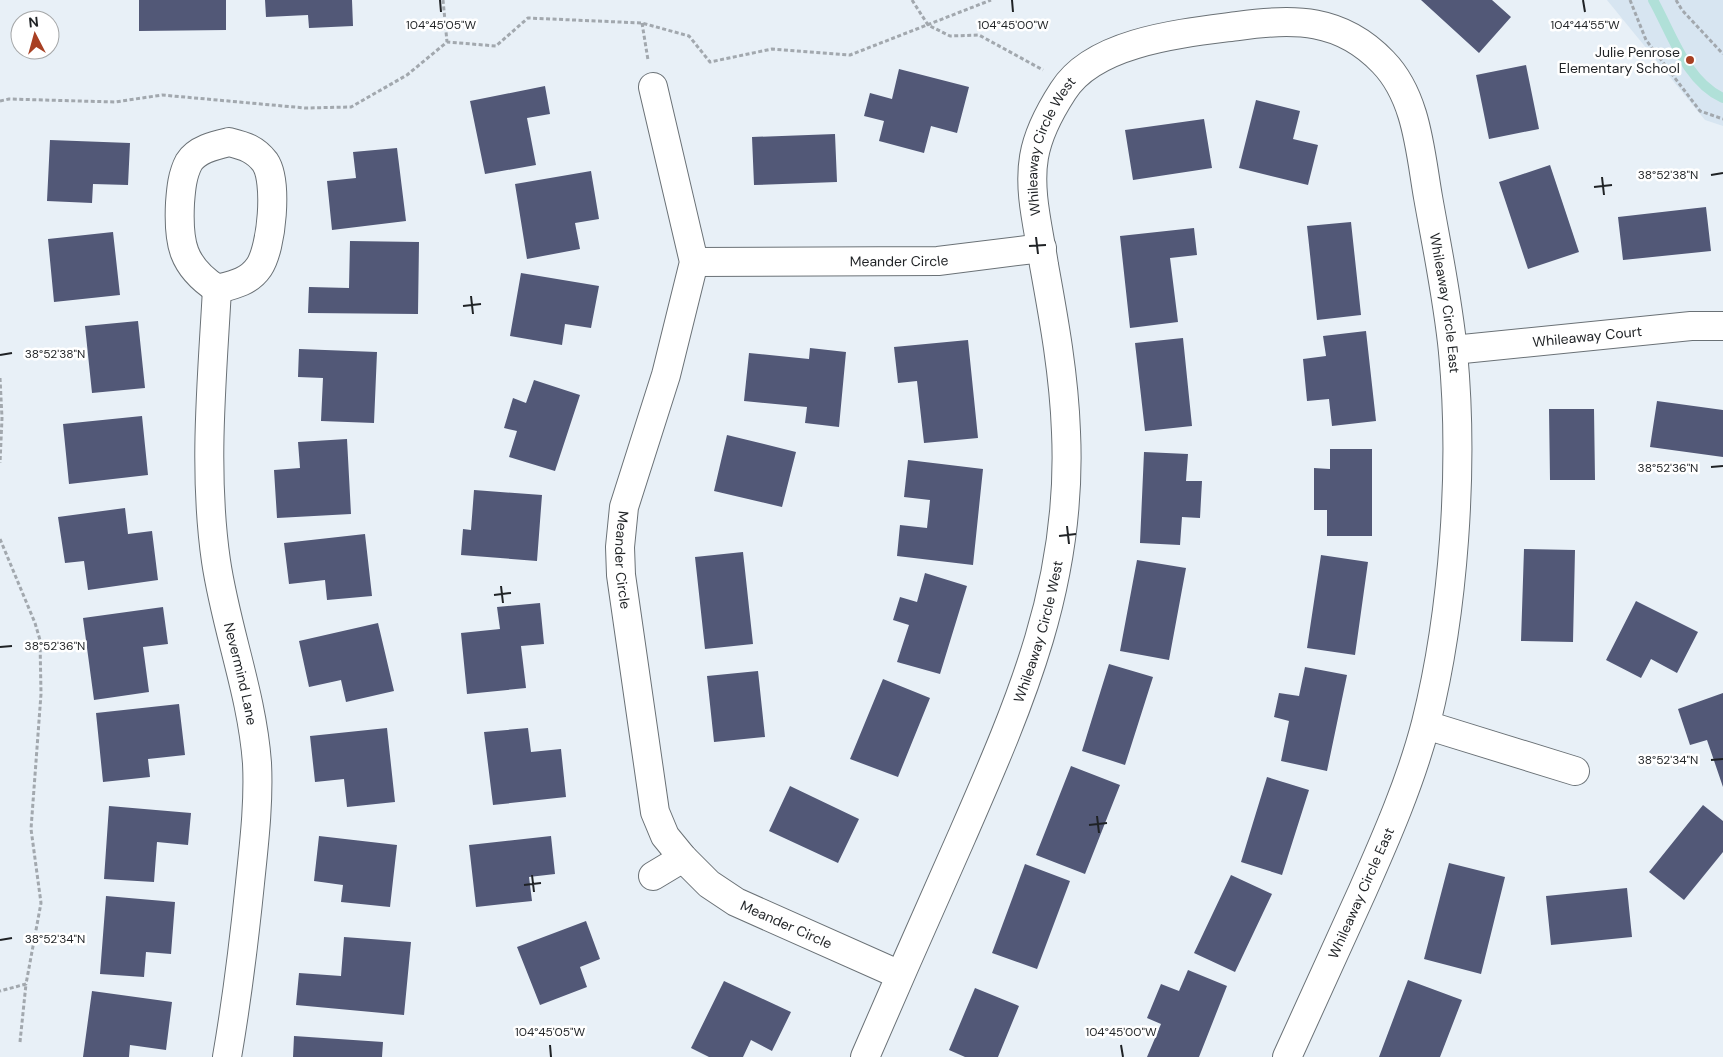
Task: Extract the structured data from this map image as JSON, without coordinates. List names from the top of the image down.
{
  "streets": {
    "street": [
      "Whileaway Circle West",
      "Meander Circle",
      "Whileaway Circle East",
      "Whileaway Court",
      "Nevermind Lane"
    ]
  },
  "crossings": [
    ["Whileaway Circle West", "Meander Circle"],
    ["Whileaway Circle West", "Whileaway Circle East"],
    ["Whileaway Circle East", "Whileaway Court"]
  ],
  "places": ["Julie Penrose Elementary School"],
  "north": "top",
  "coordinates": [
    "104°45'05\"W",
    "104°45'00\"W",
    "104°44'55\"W",
    "38°52'38\"N",
    "38°52'36\"N",
    "38°52'34\"N"
  ]
}
